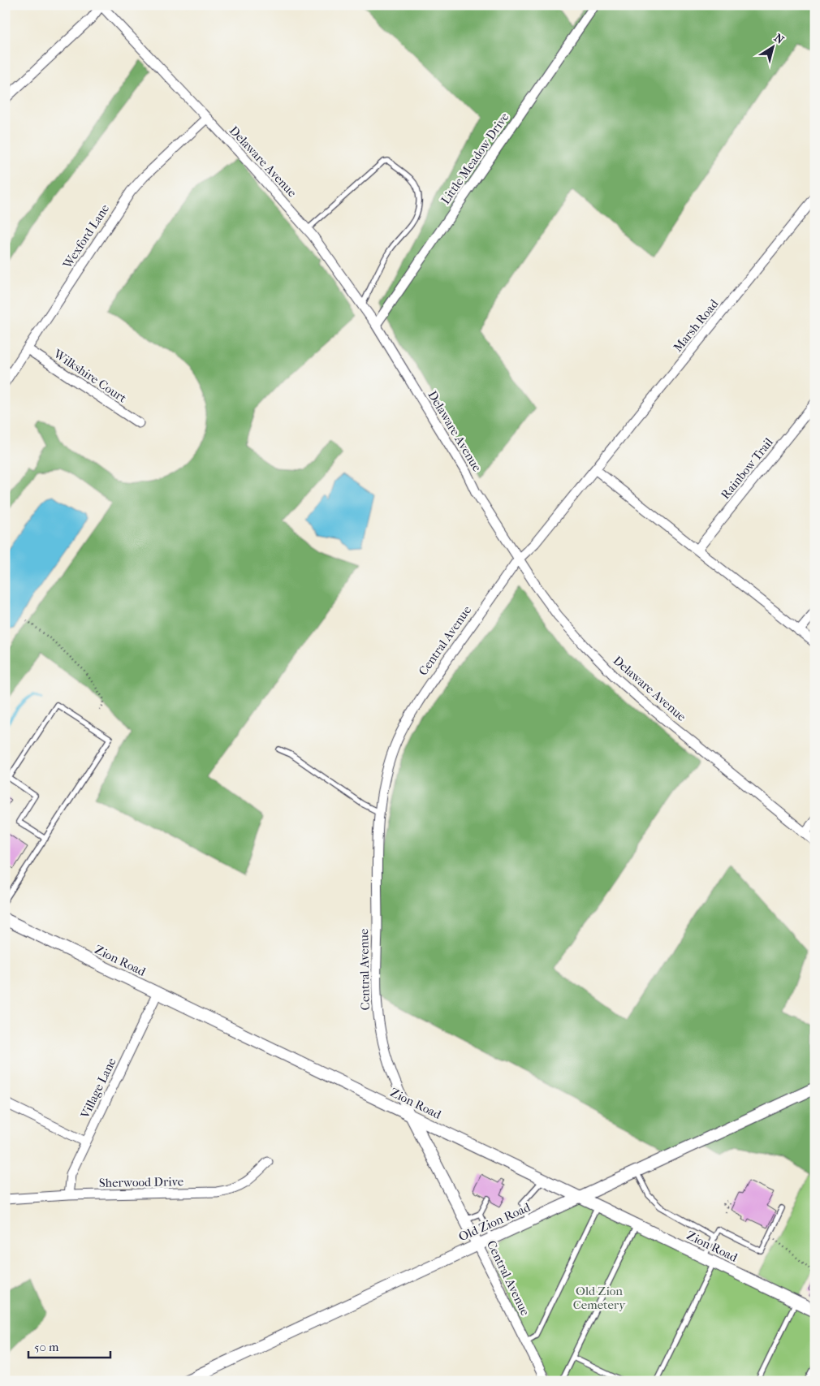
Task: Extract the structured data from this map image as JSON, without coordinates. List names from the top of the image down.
{
  "streets": {
    "street": [
      "Little Meadow Drive",
      "Delaware Avenue",
      "Wexford Lane",
      "Marsh Road",
      "Wilkshire Court",
      "Rainbow Trail",
      "Central Avenue",
      "Zion Road",
      "Village Lane",
      "Sherwood Drive",
      "Old Zion Road"
    ]
  },
  "crossings": [
    ["Little Meadow Drive", "Delaware Avenue"],
    ["Delaware Avenue", "Wexford Lane"],
    ["Delaware Avenue", "Marsh Road"],
    ["Delaware Avenue", "Central Avenue"],
    ["Wexford Lane", "Wilkshire Court"],
    ["Marsh Road", "Central Avenue"],
    ["Central Avenue", "Zion Road"],
    ["Central Avenue", "Old Zion Road"],
    ["Zion Road", "Village Lane"],
    ["Zion Road", "Old Zion Road"],
    ["Village Lane", "Sherwood Drive"]
  ],
  "parks": ["Old Zion Cemetery"],
  "scale_bar": "50 m",
  "north": "top right"
}
